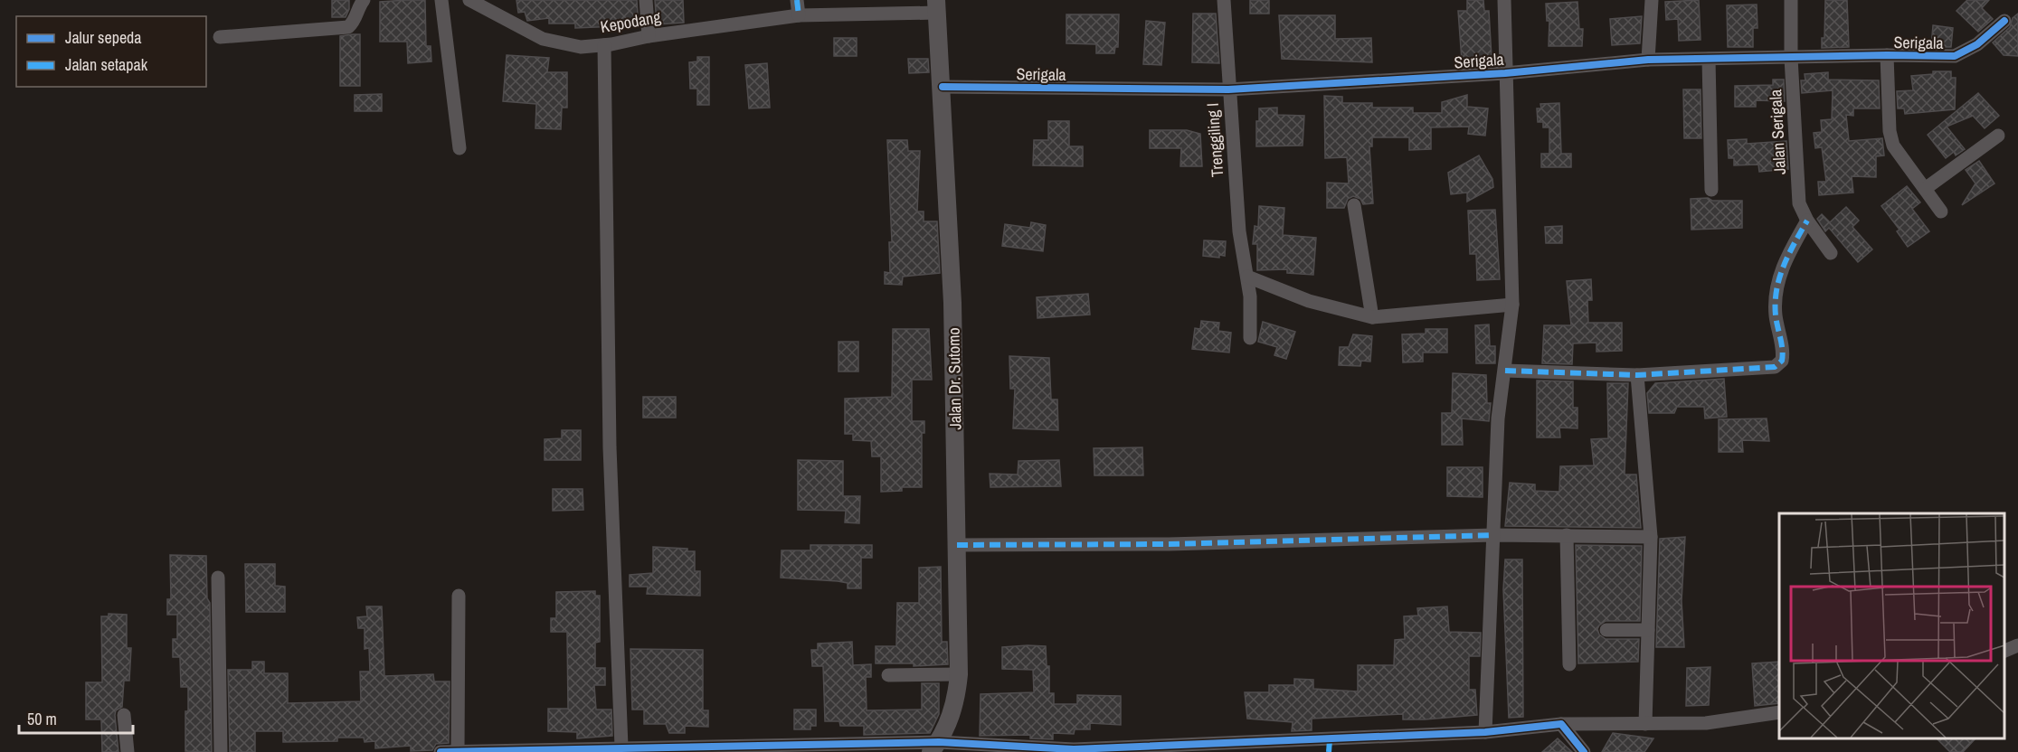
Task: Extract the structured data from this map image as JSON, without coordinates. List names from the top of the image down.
{
  "streets": {
    "street": [
      "Kepodang",
      "Serigala",
      "Jalan Serigala",
      "Trenggiling I",
      "Jalan Dr. Sutomo"
    ]
  },
  "crossings": [
    ["Kepodang", "Jalan Dr. Sutomo"],
    ["Serigala", "Jalan Serigala"],
    ["Serigala", "Trenggiling I"],
    ["Serigala", "Jalan Dr. Sutomo"]
  ],
  "legend": ["Jalur sepeda", "Jalan setapak"],
  "scale_bar": "50 m"
}
